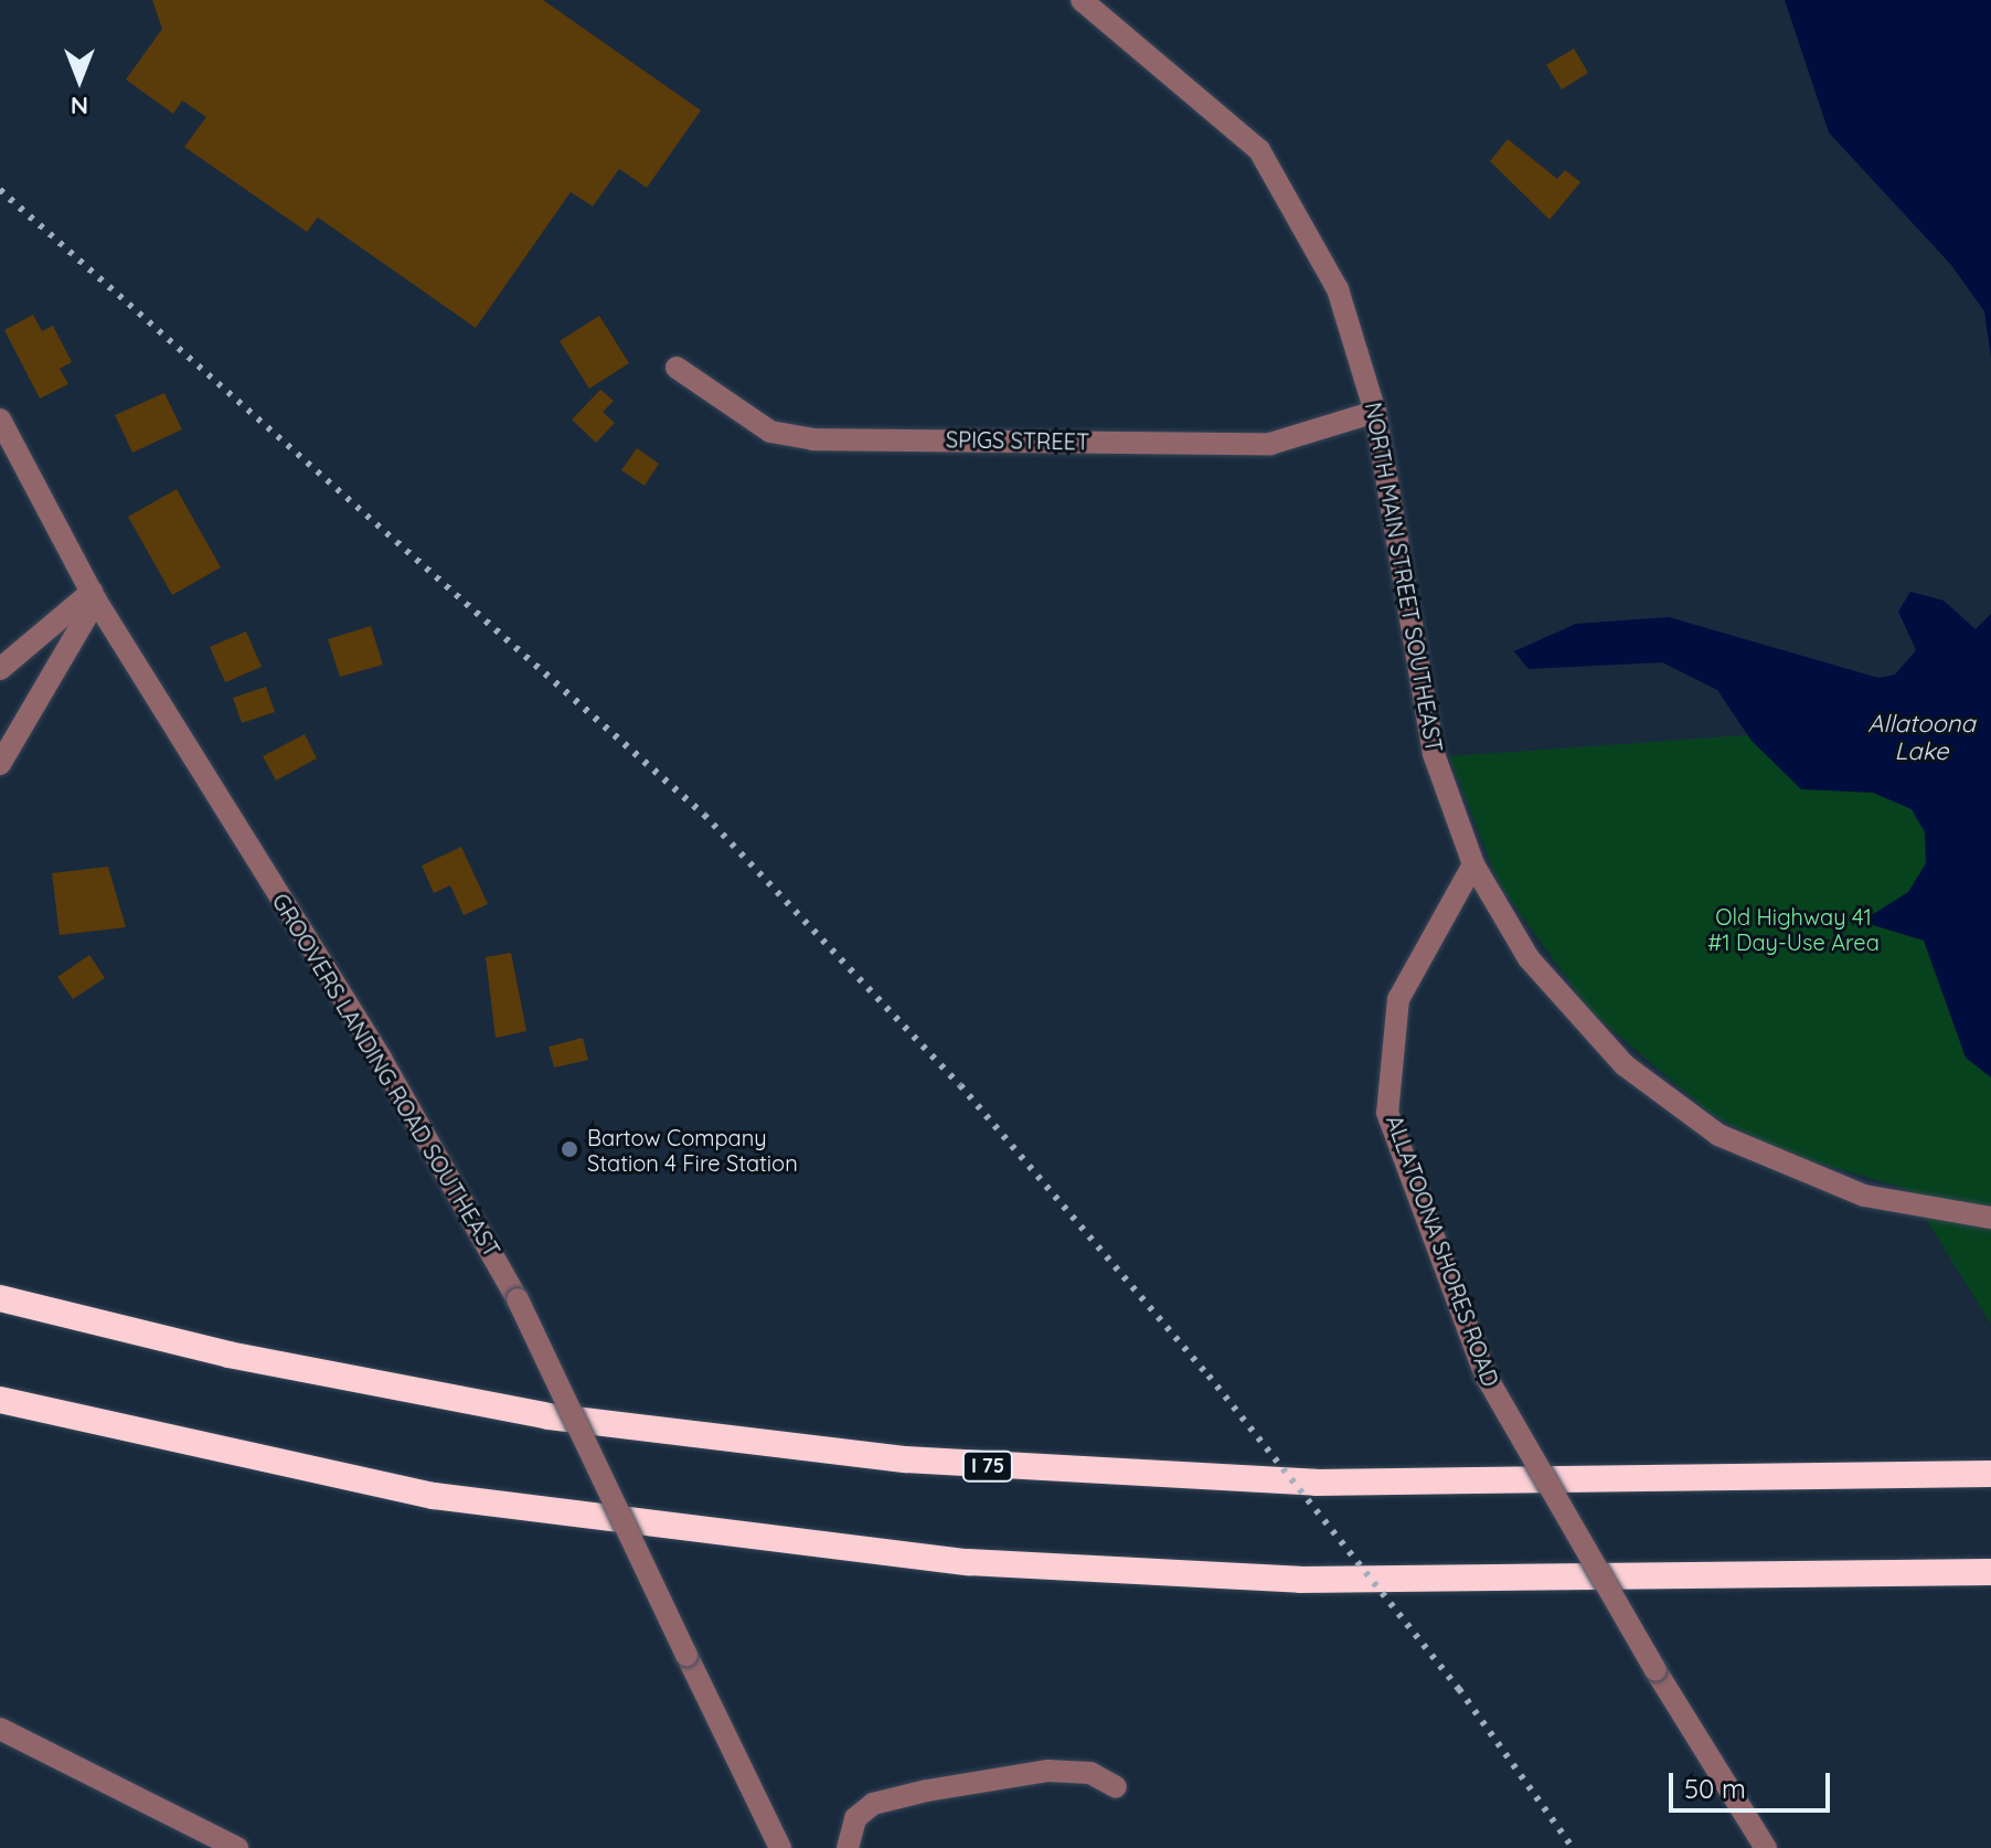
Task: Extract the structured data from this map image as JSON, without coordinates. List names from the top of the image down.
{
  "streets": {
    "highway": ["I 75"],
    "street": [
      "SPIGS STREET",
      "NORTH MAIN STREET SOUTHEAST",
      "GROOVERS LANDING ROAD SOUTHEAST",
      "ALLATOONA SHORES ROAD"
    ]
  },
  "crossings": [
    ["SPIGS STREET", "NORTH MAIN STREET SOUTHEAST"],
    ["NORTH MAIN STREET SOUTHEAST", "ALLATOONA SHORES ROAD"]
  ],
  "water": ["Allatoona Lake"],
  "parks": ["Old Highway 41 #1 Day-Use Area"],
  "places": ["Bartow Company Station 4 Fire Station"],
  "scale_bar": "50 m",
  "north": "bottom"
}
